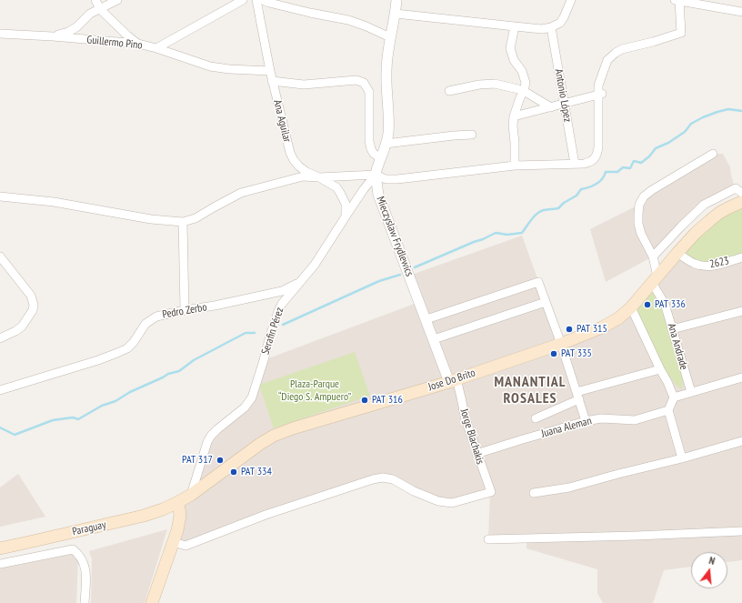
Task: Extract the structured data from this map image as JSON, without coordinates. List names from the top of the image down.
{
  "streets": {
    "main road": ["Jose Do Brito", "Paraguay"],
    "street": [
      "Guillermo Pino",
      "Antonio López",
      "Ana Aguilar",
      "Mieczyslaw Frydlewics",
      "2623",
      "Pedro Zerbo",
      "Serafin Pérez",
      "Ana Andrade",
      "Juana Aleman",
      "Jorge Blachakis"
    ]
  },
  "crossings": [
    ["Guillermo Pino", "Ana Aguilar"],
    ["Ana Aguilar", "Serafin Pérez"],
    ["Mieczyslaw Frydlewics", "Serafin Pérez"],
    ["Mieczyslaw Frydlewics", "Jose Do Brito"],
    ["Mieczyslaw Frydlewics", "Jorge Blachakis"],
    ["2623", "Jose Do Brito"],
    ["Pedro Zerbo", "Serafin Pérez"],
    ["Serafin Pérez", "Jose Do Brito"],
    ["Ana Andrade", "Jose Do Brito"],
    ["Jose Do Brito", "Jorge Blachakis"],
    ["Jose Do Brito", "Paraguay"],
    ["Juana Aleman", "Jorge Blachakis"]
  ],
  "districts": ["MANANTIAL ROSALES"],
  "parks": ["Plaza-Parque “Diego S. Ampuero”"],
  "places": [
    "PAT 336",
    "PAT 315",
    "PAT 335",
    "PAT 316",
    "PAT 317",
    "PAT 334"
  ],
  "north": "top"
}
